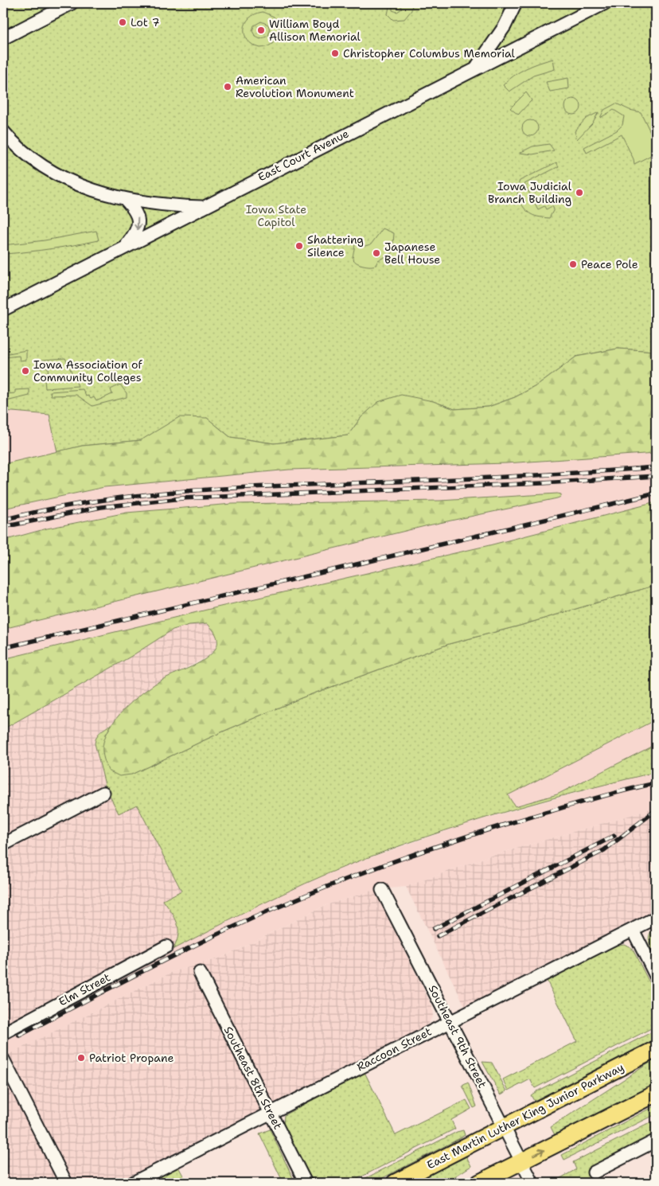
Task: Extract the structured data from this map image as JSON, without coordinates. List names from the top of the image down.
{
  "streets": {
    "main road": ["East Martin Luther King Junior Parkway"],
    "street": [
      "East Court Avenue",
      "Elm Street",
      "Southeast 9th Street",
      "Raccoon Street",
      "Southeast 8th Street"
    ]
  },
  "crossings": [
    ["Southeast 9th Street", "Raccoon Street"],
    ["Southeast 9th Street", "East Martin Luther King Junior Parkway"],
    ["Raccoon Street", "Southeast 8th Street"]
  ],
  "parks": ["Iowa State Capitol"],
  "places": [
    "Lot 7",
    "William Boyd Allison Memorial",
    "Christopher Columbus Memorial",
    "American Revolution Monument",
    "Iowa Judicial Branch Building",
    "Shattering Silence",
    "Japanese Bell House",
    "Peace Pole",
    "Iowa Association of Community Colleges",
    "Patriot Propane"
  ]
}
